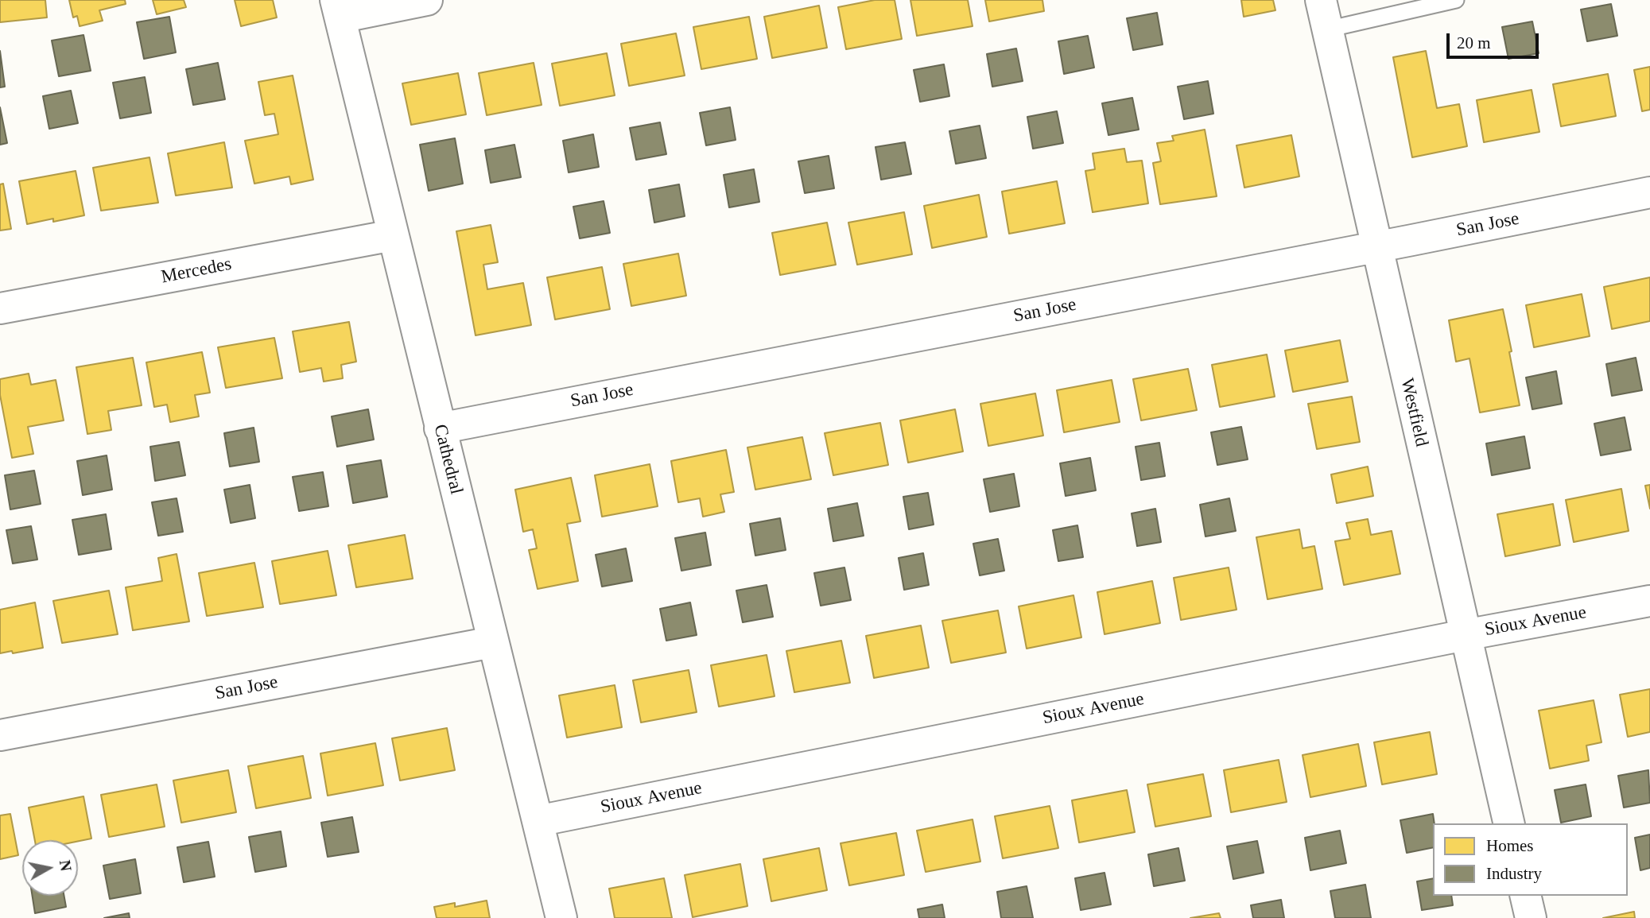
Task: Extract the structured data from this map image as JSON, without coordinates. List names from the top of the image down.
{
  "streets": {
    "street": [
      "San Jose",
      "Mercedes",
      "Westfield",
      "Cathedral",
      "Sioux Avenue"
    ]
  },
  "crossings": [
    ["San Jose", "Westfield"],
    ["San Jose", "Cathedral"],
    ["Mercedes", "Cathedral"],
    ["Westfield", "Sioux Avenue"],
    ["Cathedral", "Sioux Avenue"]
  ],
  "legend": ["Homes", "Industry"],
  "scale_bar": "20 m",
  "north": "right"
}
